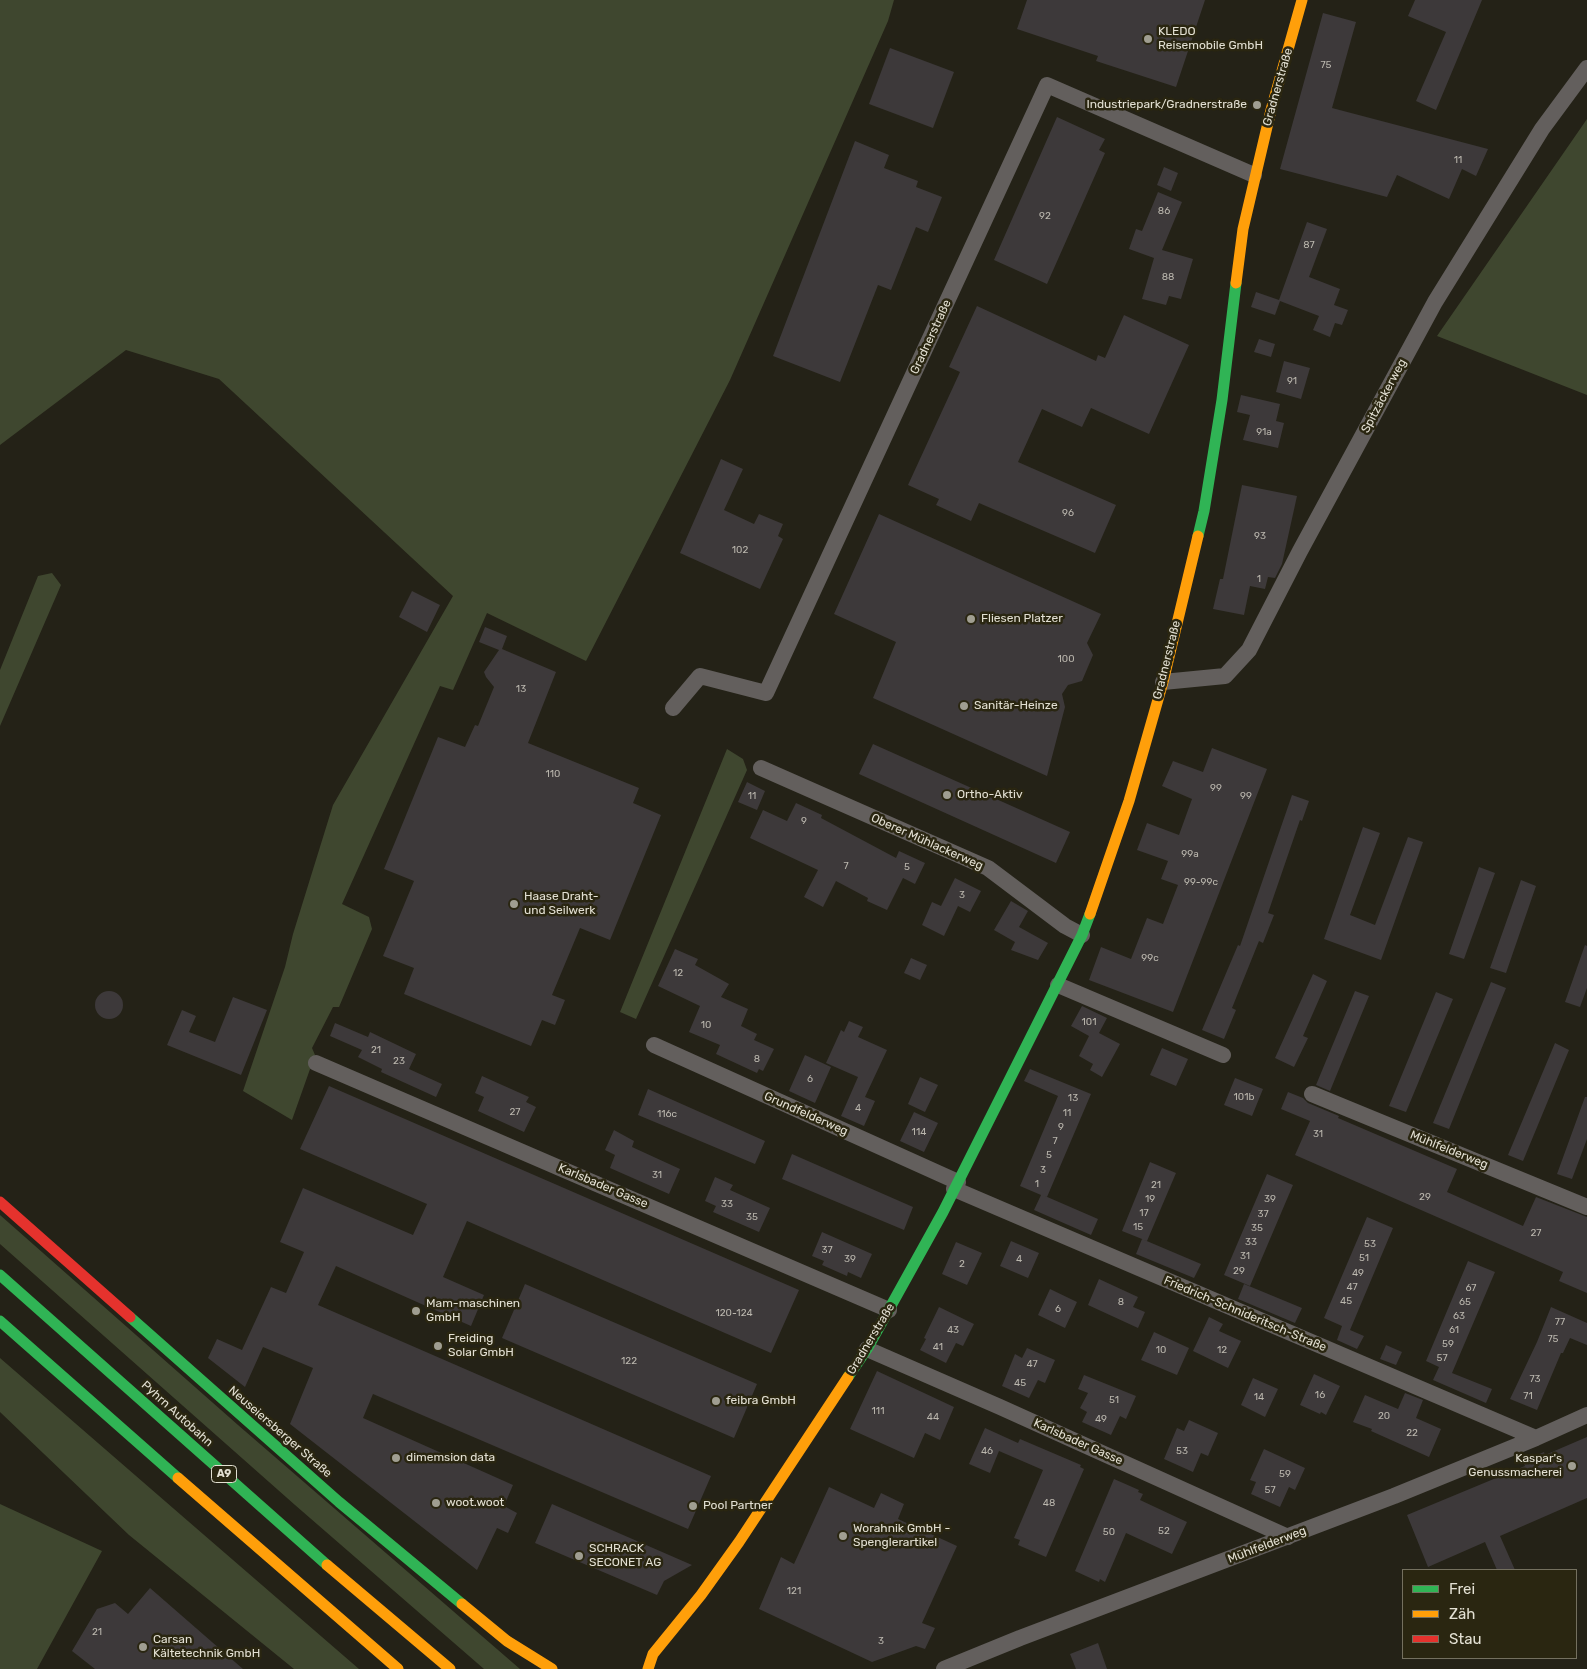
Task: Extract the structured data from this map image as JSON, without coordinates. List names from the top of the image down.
{
  "streets": {
    "main road": [
      "Gradnerstraße",
      "Pyhrn Autobahn",
      "Neuseiersberger Straße",
      "A9"
    ],
    "street": [
      "Spitzäckerweg",
      "Oberer Mühlackerweg",
      "Grundfelderweg",
      "Mühlfelderweg",
      "Karlsbader Gasse",
      "Friedrich-Schnideritsch-Straße"
    ]
  },
  "crossings": [
    ["Gradnerstraße", "Spitzäckerweg"],
    ["Gradnerstraße", "Oberer Mühlackerweg"],
    ["Gradnerstraße", "Grundfelderweg"],
    ["Gradnerstraße", "Karlsbader Gasse"],
    ["Gradnerstraße", "Friedrich-Schnideritsch-Straße"],
    ["Grundfelderweg", "Friedrich-Schnideritsch-Straße"],
    ["Mühlfelderweg", "Karlsbader Gasse"],
    ["Mühlfelderweg", "Friedrich-Schnideritsch-Straße"]
  ],
  "places": [
    "KLEDO Reisemobile GmbH",
    "Industriepark/Gradnerstraße",
    "Fliesen Platzer",
    "Sanitär-Heinze",
    "Ortho-Aktiv",
    "Haase Draht- und Seilwerk",
    "Mam-maschinen GmbH",
    "Freiding Solar GmbH",
    "feibra GmbH",
    "dimemsion data",
    "Kaspar's Genussmacherei",
    "woot.woot",
    "Pool Partner",
    "Worahnik GmbH - Spenglerartikel",
    "SCHRACK SECONET AG",
    "Carsan Kältetechnik GmbH"
  ],
  "house_numbers": [
    "75",
    "11",
    "86",
    "92",
    "87",
    "88",
    "91",
    "91a",
    "96",
    "93",
    "102",
    "1",
    "100",
    "13",
    "110",
    "99",
    "11",
    "99",
    "9",
    "99a",
    "7",
    "5",
    "99-99c",
    "3",
    "99c",
    "12",
    "101",
    "10",
    "21",
    "8",
    "23",
    "6",
    "101b",
    "13",
    "4",
    "27",
    "11",
    "116c",
    "9",
    "114",
    "31",
    "7",
    "5",
    "3",
    "31",
    "1",
    "21",
    "29",
    "19",
    "39",
    "33",
    "17",
    "37",
    "35",
    "15",
    "35",
    "27",
    "33",
    "53",
    "37",
    "31",
    "51",
    "39",
    "4",
    "2",
    "29",
    "49",
    "47",
    "67",
    "45",
    "8",
    "65",
    "6",
    "120-124",
    "63",
    "77",
    "43",
    "61",
    "75",
    "59",
    "41",
    "10",
    "12",
    "57",
    "122",
    "47",
    "73",
    "45",
    "16",
    "71",
    "14",
    "51",
    "111",
    "20",
    "44",
    "49",
    "22",
    "46",
    "53",
    "59",
    "57",
    "48",
    "52",
    "50",
    "121",
    "21",
    "3"
  ],
  "legend": ["Frei", "Zäh", "Stau"]
}
